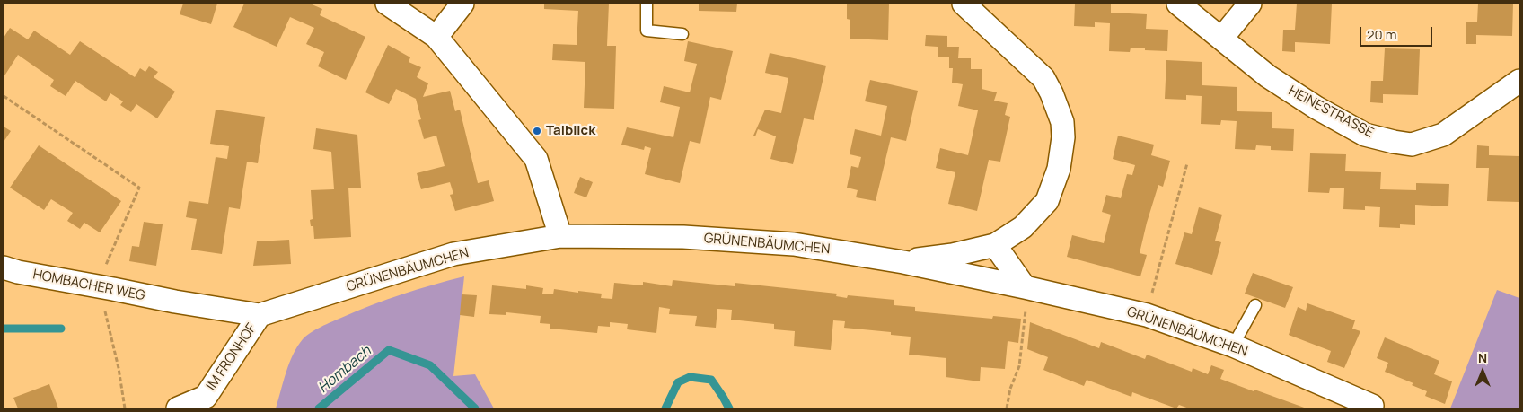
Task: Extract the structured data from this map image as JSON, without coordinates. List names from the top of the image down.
{
  "streets": {
    "street": [
      "HEINESTRASSE",
      "GRÜNENBÄUMCHEN",
      "HOMBACHER WEG",
      "IM FRONHOF"
    ]
  },
  "crossings": [
    ["GRÜNENBÄUMCHEN", "HOMBACHER WEG"],
    ["GRÜNENBÄUMCHEN", "IM FRONHOF"]
  ],
  "water": ["Hombach"],
  "places": ["Talblick"],
  "scale_bar": "20 m",
  "north": "top"
}
